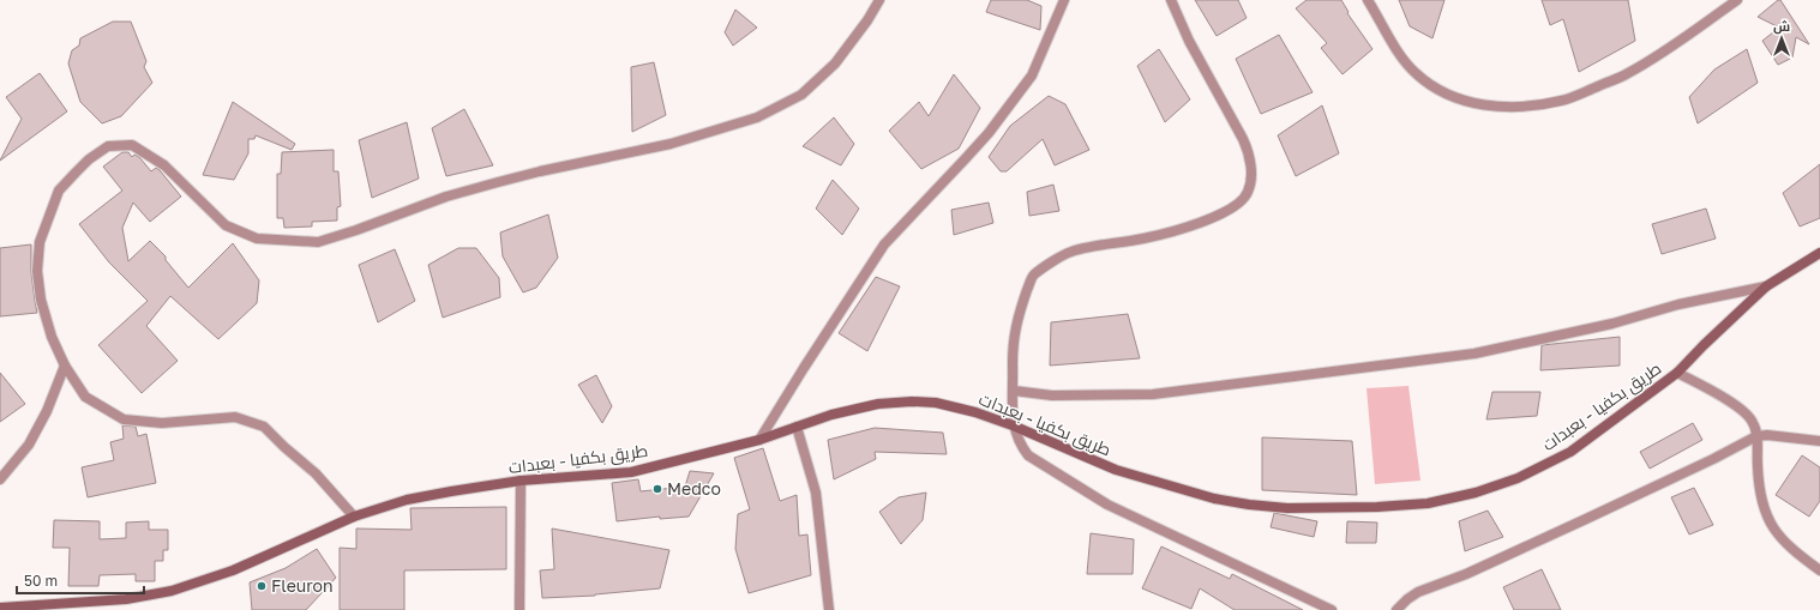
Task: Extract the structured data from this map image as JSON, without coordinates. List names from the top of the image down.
{
  "streets": {
    "main road": ["طريق بكفيا - بعبدات"]
  },
  "places": ["Medco", "Fleuron"],
  "scale_bar": "50 m",
  "north": "top"
}
